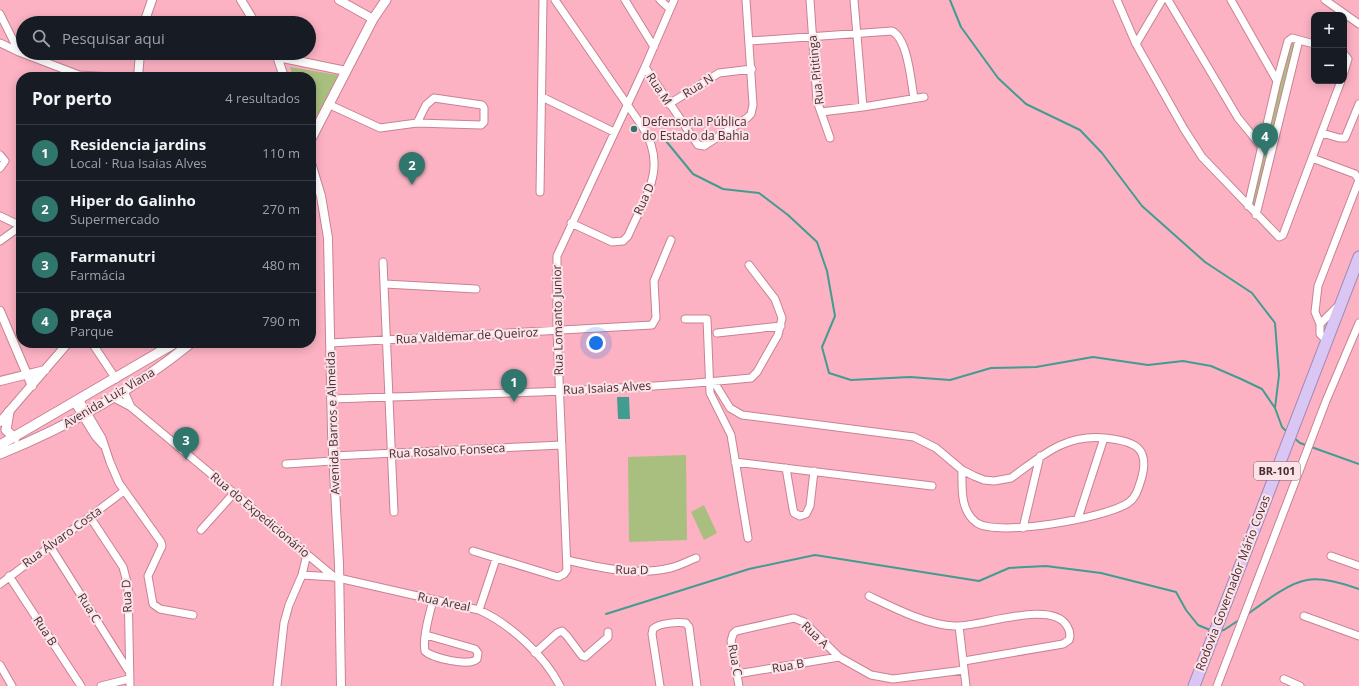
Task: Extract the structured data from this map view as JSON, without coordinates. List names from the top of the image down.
{
  "streets": {
    "highway": ["BR-101", "Rodovia Governador Mário Covas"],
    "main road": ["Avenida Luiz Viana"],
    "street": [
      "Rua Pititinga",
      "Rua N",
      "Rua M",
      "Rua D",
      "Rua Lomanto Junior",
      "Rua Valdemar de Queiroz",
      "Rua Isaias Alves",
      "Avenida Barros e Almeida",
      "Rua Rosalvo Fonseca",
      "Rua do Expedicionário",
      "Rua Álvaro Costa",
      "Rua Areal",
      "Rua C",
      "Rua B",
      "Rua A"
    ]
  },
  "crossings": [
    ["Rua N", "Rua M"],
    ["Rua M", "Rua Lomanto Junior"],
    ["Rua D", "Rua Lomanto Junior"],
    ["Rua D", "Rua Álvaro Costa"],
    ["Rua D", "Rua C"],
    ["Rua Lomanto Junior", "Rua Valdemar de Queiroz"],
    ["Rua Lomanto Junior", "Rua Isaias Alves"],
    ["Rua Lomanto Junior", "Rua Rosalvo Fonseca"],
    ["Rua Valdemar de Queiroz", "Avenida Barros e Almeida"],
    ["Rua Isaias Alves", "Avenida Barros e Almeida"],
    ["Avenida Luiz Viana", "Rua do Expedicionário"],
    ["Avenida Barros e Almeida", "Rua Rosalvo Fonseca"],
    ["Avenida Barros e Almeida", "Rua do Expedicionário"],
    ["Avenida Barros e Almeida", "Rua Areal"],
    ["Rua do Expedicionário", "Rua Areal"],
    ["Rua Álvaro Costa", "Rua C"],
    ["Rua Álvaro Costa", "Rua B"],
    ["Rua C", "Rua B"],
    ["Rua C", "Rua A"],
    ["Rua B", "Rua A"]
  ],
  "places": ["Defensoria Pública do Estado da Bahia"],
  "page": {
    "map_buttons": ["+", "−"],
    "search": "Pesquisar aqui",
    "heading": ["Por perto", "4 resultados"],
    "pins": [
      "4",
      "2",
      "1",
      "3"
    ],
    "list": [
      {
        "mark": "1",
        "name": "Residencia jardins",
        "note": "Local · Rua Isaias Alves",
        "value": "110 m"
      },
      {
        "mark": "2",
        "name": "Hiper do Galinho",
        "note": "Supermercado",
        "value": "270 m"
      },
      {
        "mark": "3",
        "name": "Farmanutri",
        "note": "Farmácia",
        "value": "480 m"
      },
      {
        "mark": "4",
        "name": "praça",
        "note": "Parque",
        "value": "790 m"
      }
    ]
  }
}
